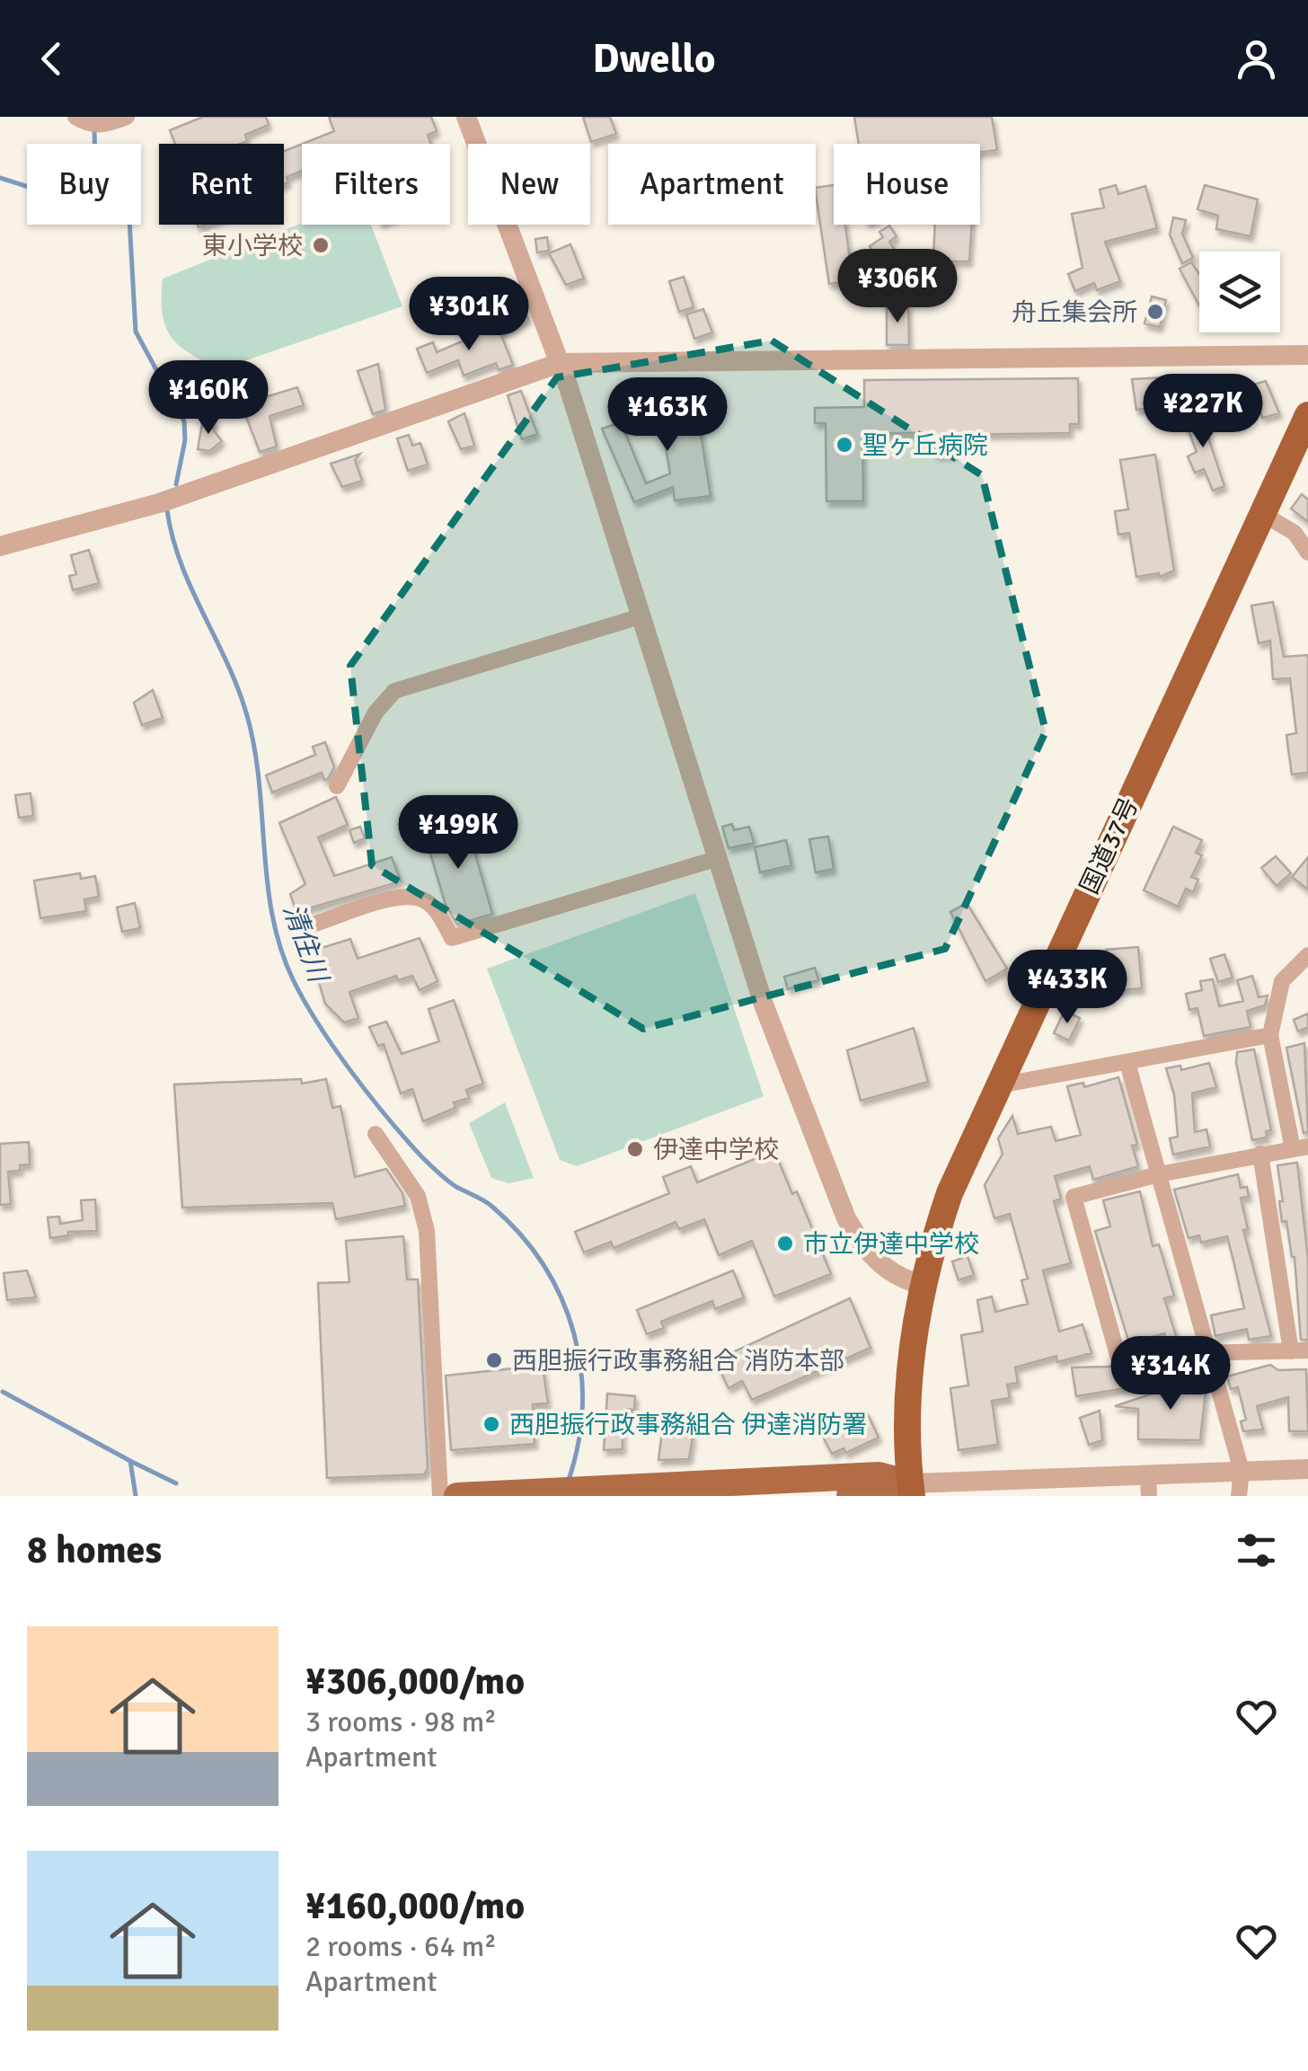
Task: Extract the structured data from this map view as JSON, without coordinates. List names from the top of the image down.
{
  "streets": {
    "highway": ["国道37号"]
  },
  "water": ["清住川"],
  "places": [
    "東小学校",
    "舟丘集会所",
    "聖ヶ丘病院",
    "伊達中学校",
    "市立伊達中学校",
    "西胆振行政事務組合 消防本部",
    "西胆振行政事務組合 伊達消防署"
  ],
  "page": {
    "header": "Dwello",
    "chip": [
      "Buy",
      "Rent",
      "Filters",
      "New",
      "Apartment",
      "House"
    ],
    "price": [
      "¥306K",
      "¥301K",
      "¥160K",
      "¥227K",
      "¥163K",
      "¥199K",
      "¥433K",
      "¥314K"
    ],
    "heading": "8 homes",
    "list": [
      {
        "name": "¥306,000/mo",
        "note": "3 rooms · 98 m² · Apartment"
      },
      {
        "name": "¥160,000/mo",
        "note": "2 rooms · 64 m² · Apartment"
      }
    ]
  }
}
